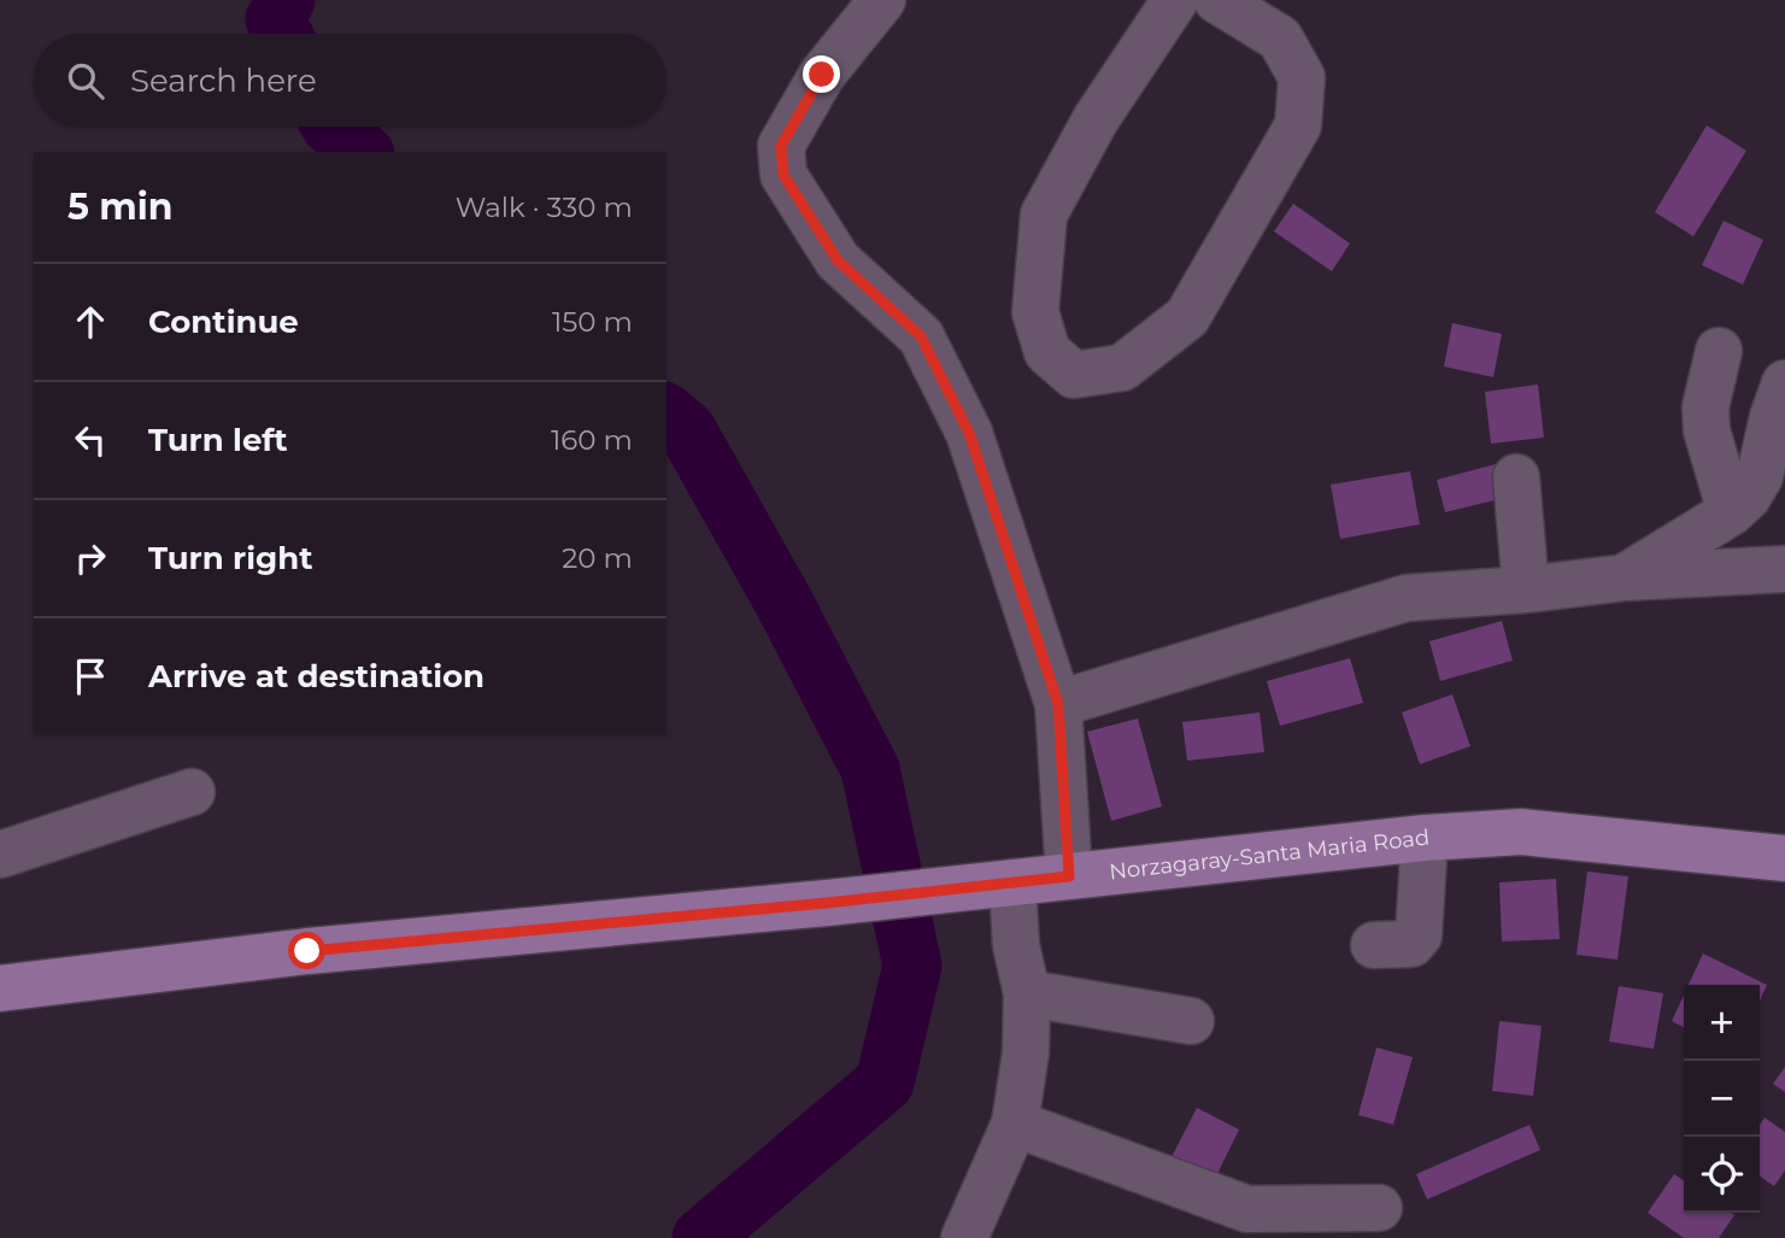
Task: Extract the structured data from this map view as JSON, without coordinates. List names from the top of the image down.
{
  "streets": {
    "main road": ["Norzagaray-Santa Maria Road"]
  },
  "page": {
    "search": "Search here",
    "heading": ["5 min", "Walk · 330 m"],
    "list": [
      ["Continue", "150 m"],
      ["Turn left", "160 m"],
      ["Turn right", "20 m"],
      "Arrive at destination"
    ],
    "map_buttons": ["+", "−"]
  }
}
